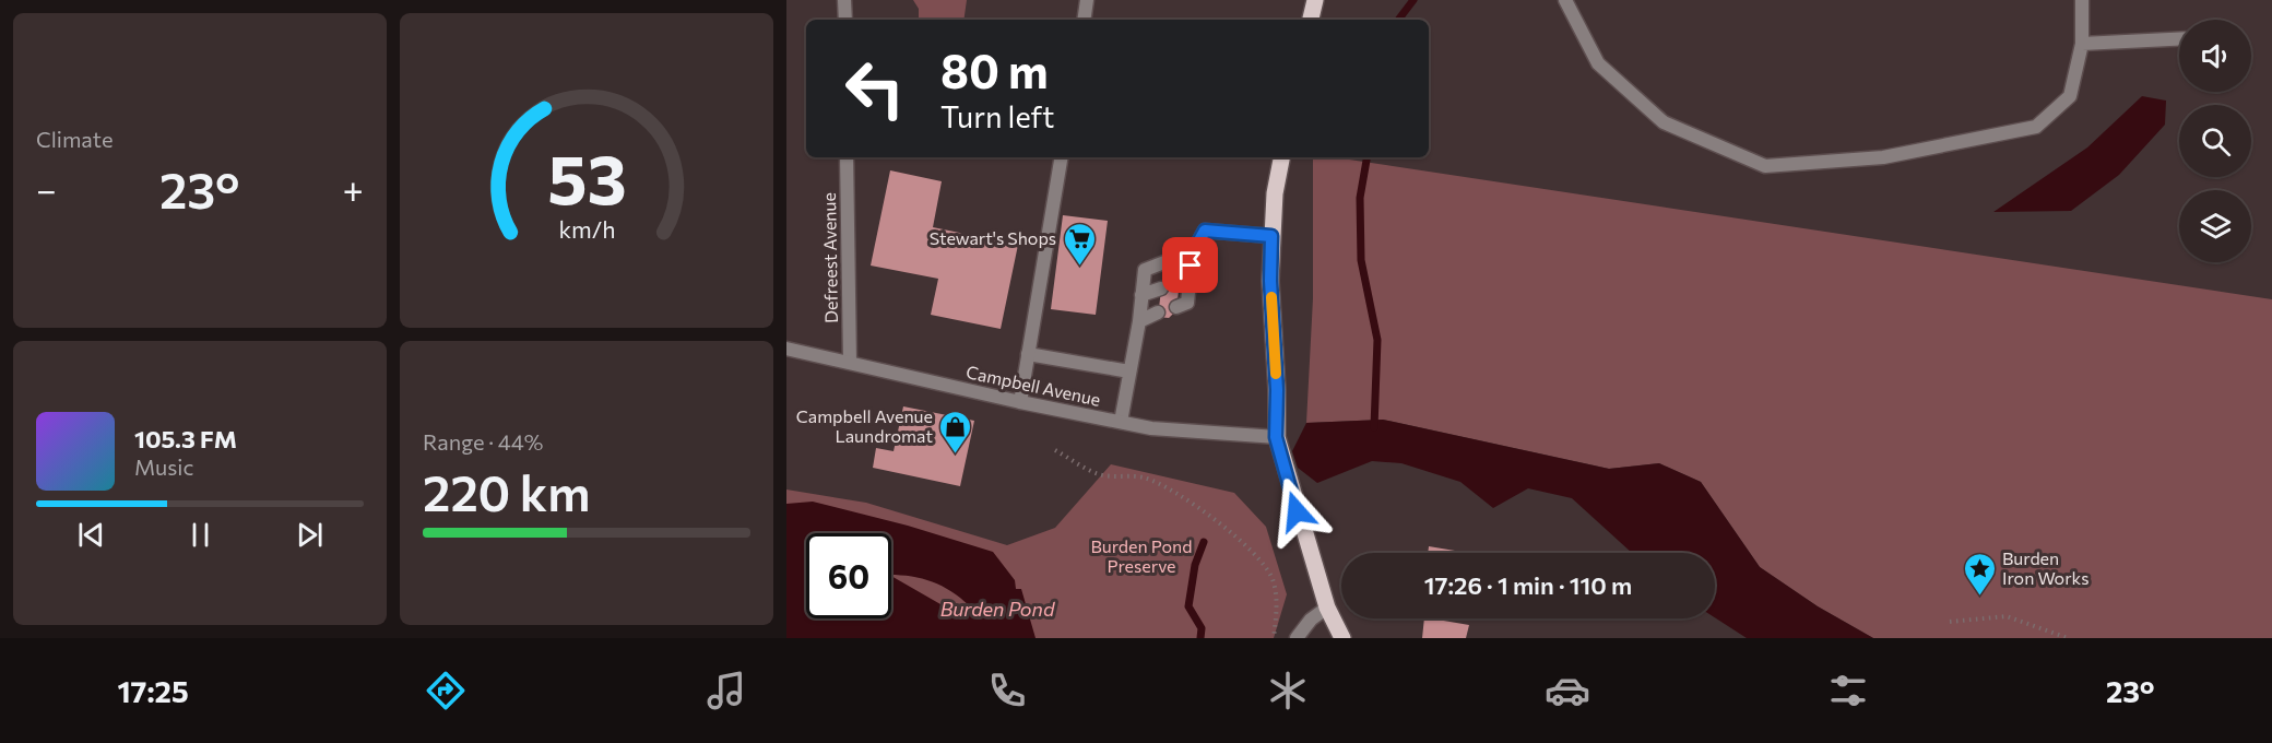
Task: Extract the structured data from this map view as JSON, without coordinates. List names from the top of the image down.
{
  "streets": {
    "street": ["Defreest Avenue", "Campbell Avenue"]
  },
  "crossings": [
    ["Defreest Avenue", "Campbell Avenue"]
  ],
  "water": ["Burden Pond"],
  "parks": ["Burden Pond Preserve"],
  "places": {
    "supermarket": ["Stewart's Shops"],
    "shop": ["Campbell Avenue Laundromat"],
    "place": ["Burden Iron Works"]
  },
  "page": {
    "tile": [
      "Climate",
      ["Range · 44%", "220 km"]
    ],
    "turn": ["80 m", "Turn left"],
    "heat": ["−", "23°", "+"],
    "song": ["105.3 FM", "Music"],
    "limit": "60",
    "trip": "17:26 · 1 min · 110 m",
    "tabs": ["17:25", "23°"],
    "gauge": ["53", "km/h"]
  }
}
